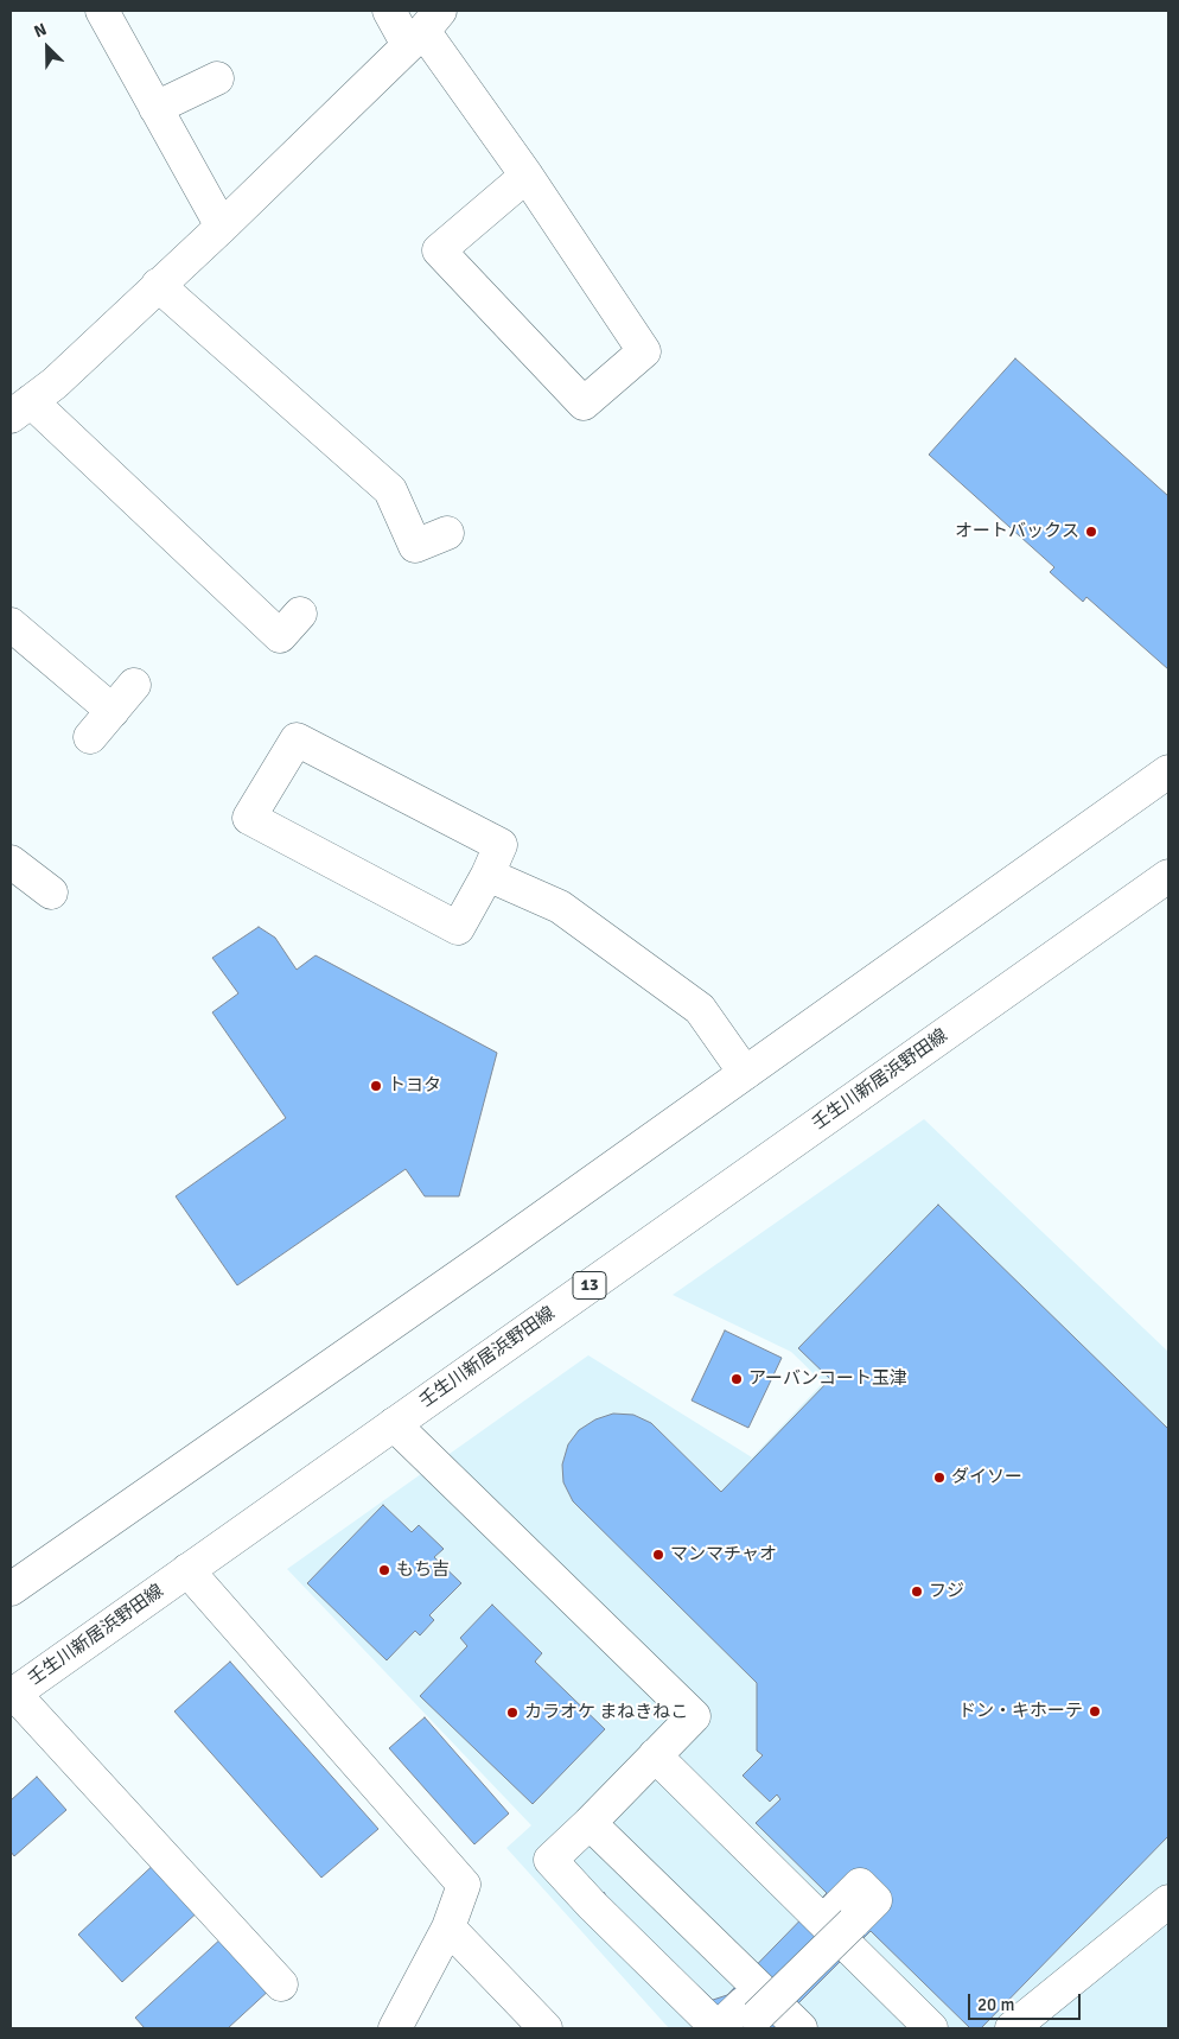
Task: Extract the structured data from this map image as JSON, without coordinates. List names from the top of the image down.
{
  "streets": {
    "street": ["壬生川新居浜野田線", "13"]
  },
  "places": [
    "オートバックス",
    "トヨタ",
    "アーバンコート玉津",
    "ダイソー",
    "マンマチャオ",
    "もち吉",
    "フジ",
    "ドン・キホーテ",
    "カラオケ まねきねこ"
  ],
  "scale_bar": "20 m",
  "north": "top left"
}
